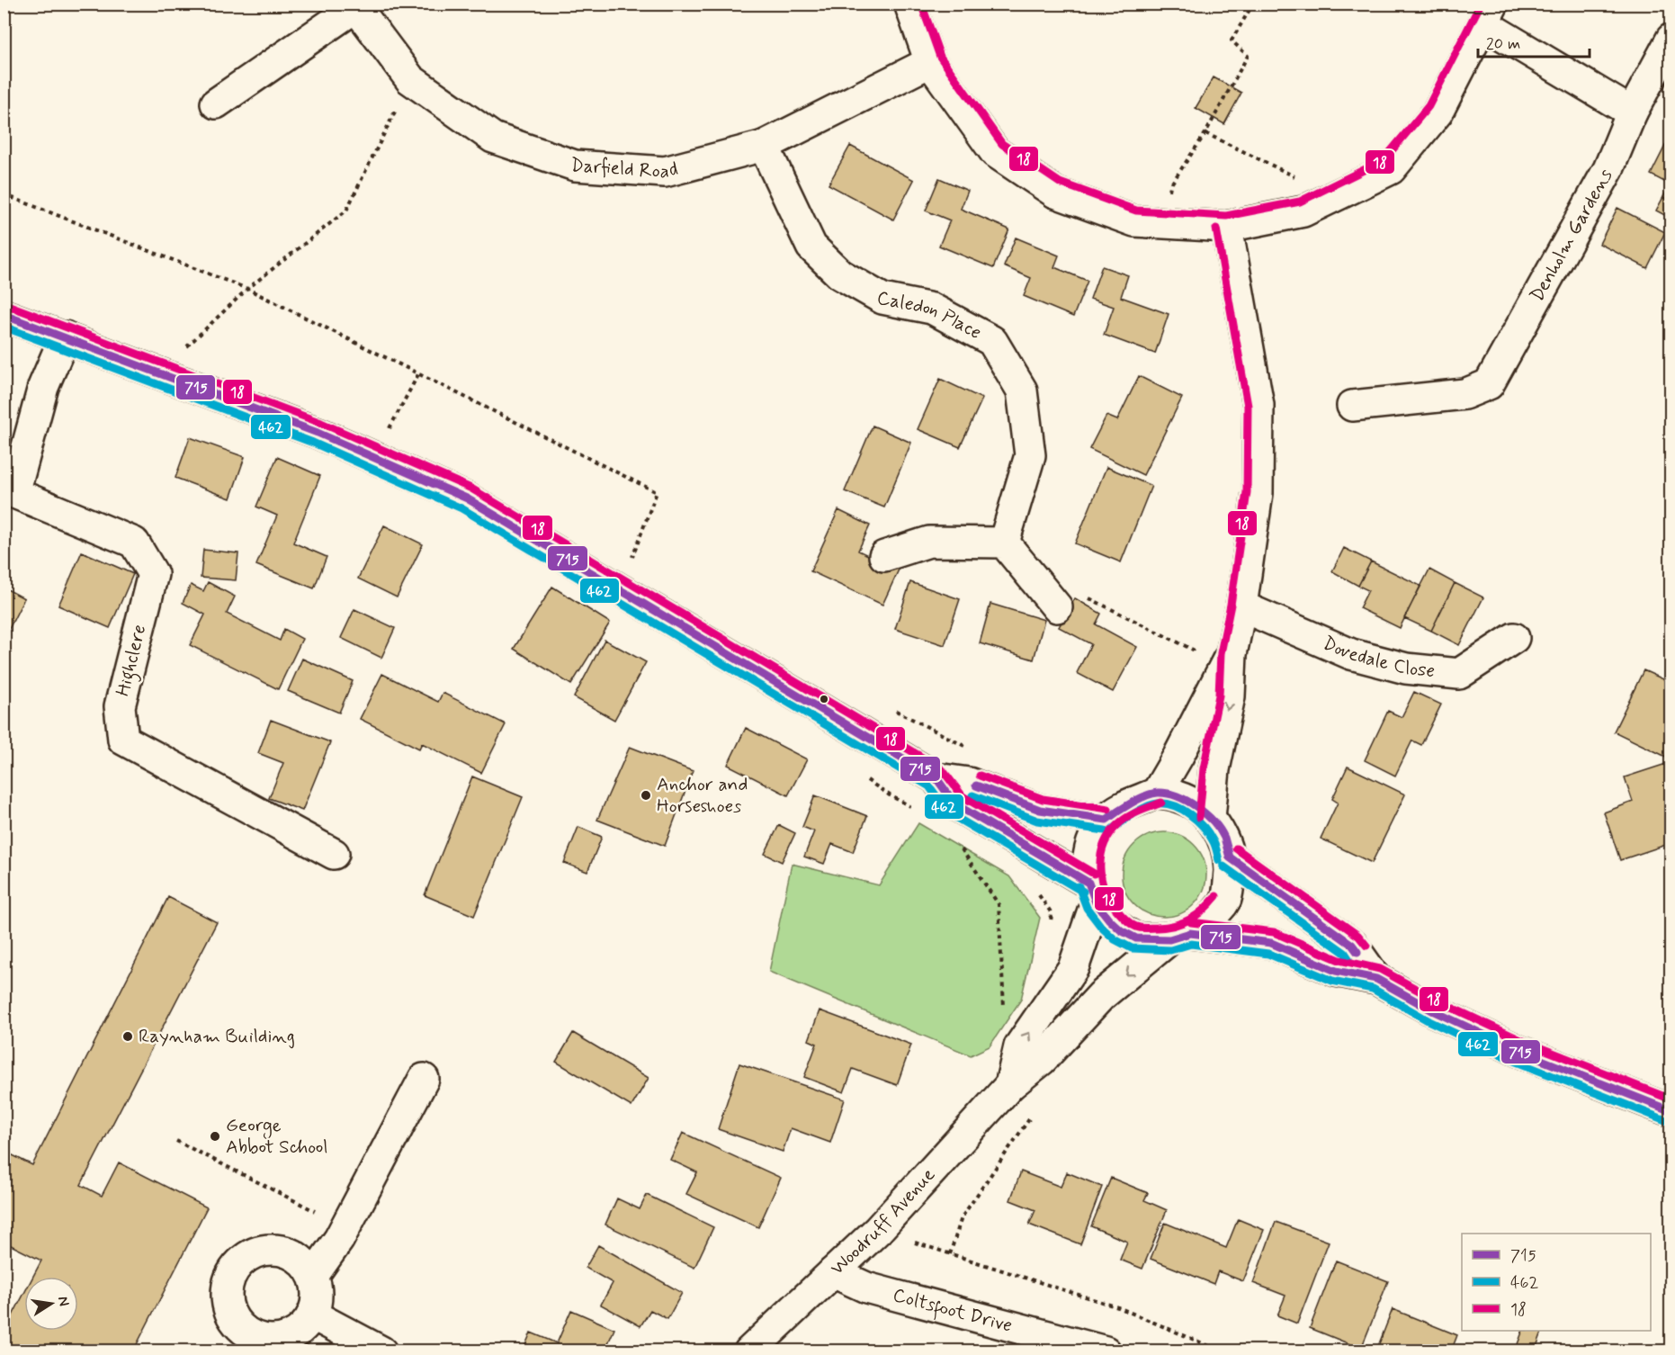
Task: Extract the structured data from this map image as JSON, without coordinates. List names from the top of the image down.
{
  "streets": {
    "street": [
      "Darfield Road",
      "Denholm Gardens",
      "Caledon Place",
      "Dovedale Close",
      "Highclere",
      "Woodruff Avenue",
      "Coltsfoot Drive"
    ]
  },
  "crossings": [
    ["Darfield Road", "Caledon Place"],
    ["Woodruff Avenue", "Coltsfoot Drive"]
  ],
  "places": ["Anchor and Horseshoes", "Raynham Building", "George Abbot School"],
  "lines": ["transit line 18", "transit line 715", "transit line 462"],
  "legend": ["715", "462", "18"],
  "scale_bar": "20 m",
  "north": "right"
}
